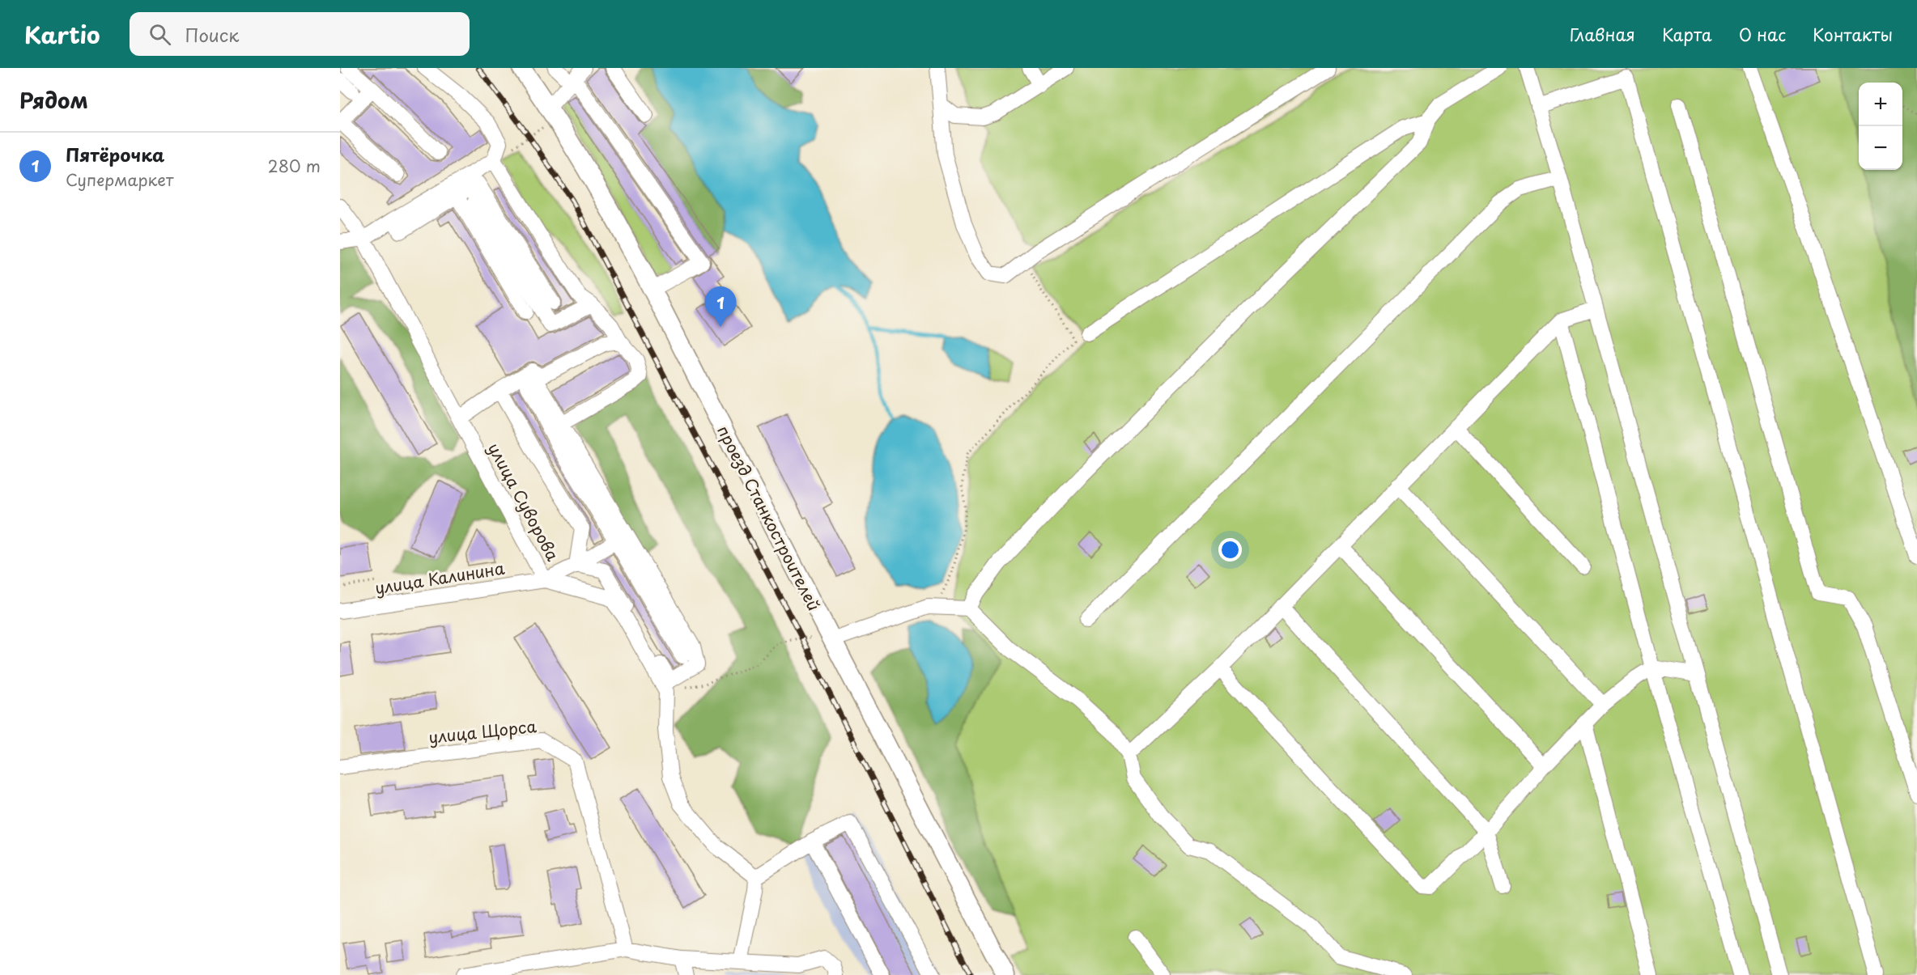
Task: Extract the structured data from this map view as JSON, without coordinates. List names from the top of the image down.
{
  "streets": {
    "main road": ["проезд Станкостроителей"],
    "street": ["улица Суворова", "улица Калинина", "улица Щорса"]
  },
  "crossings": [
    ["улица Суворова", "улица Калинина"]
  ],
  "page": {
    "header": "Kartio",
    "search": "Поиск",
    "nav": [
      "Главная",
      "Карта",
      "О нас",
      "Контакты"
    ],
    "heading": "Рядом",
    "map_buttons": ["+", "−"],
    "list": [
      {
        "mark": "1",
        "name": "Пятёрочка",
        "note": "Супермаркет",
        "value": "280 m"
      }
    ],
    "pins": "1"
  }
}
